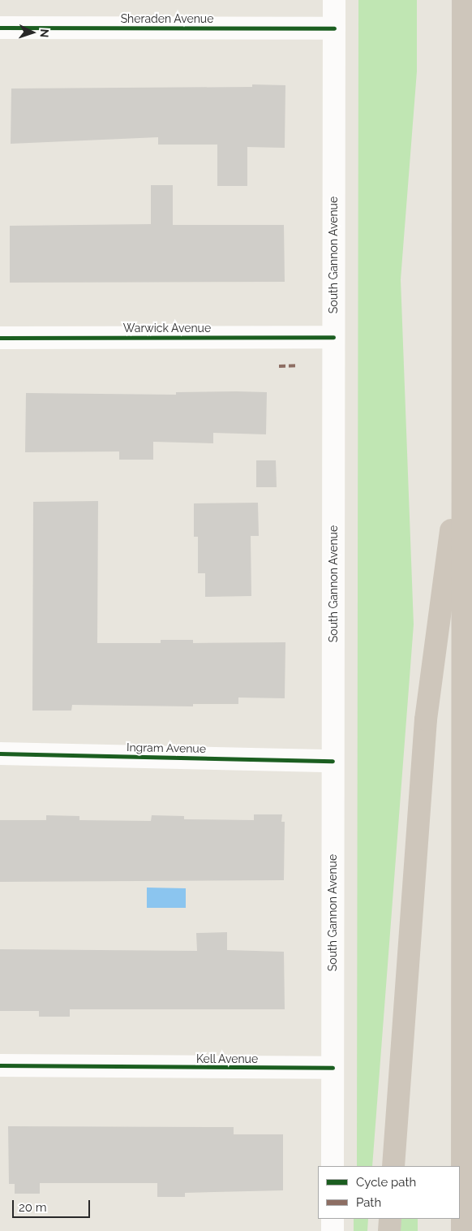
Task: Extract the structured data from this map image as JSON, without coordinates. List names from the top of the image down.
{
  "streets": {
    "street": [
      "Sheraden Avenue",
      "South Gannon Avenue",
      "Warwick Avenue",
      "Ingram Avenue",
      "Kell Avenue"
    ]
  },
  "crossings": [
    ["Sheraden Avenue", "South Gannon Avenue"],
    ["South Gannon Avenue", "Warwick Avenue"],
    ["South Gannon Avenue", "Ingram Avenue"],
    ["South Gannon Avenue", "Kell Avenue"]
  ],
  "legend": ["Cycle path", "Path"],
  "scale_bar": "20 m",
  "north": "right"
}
